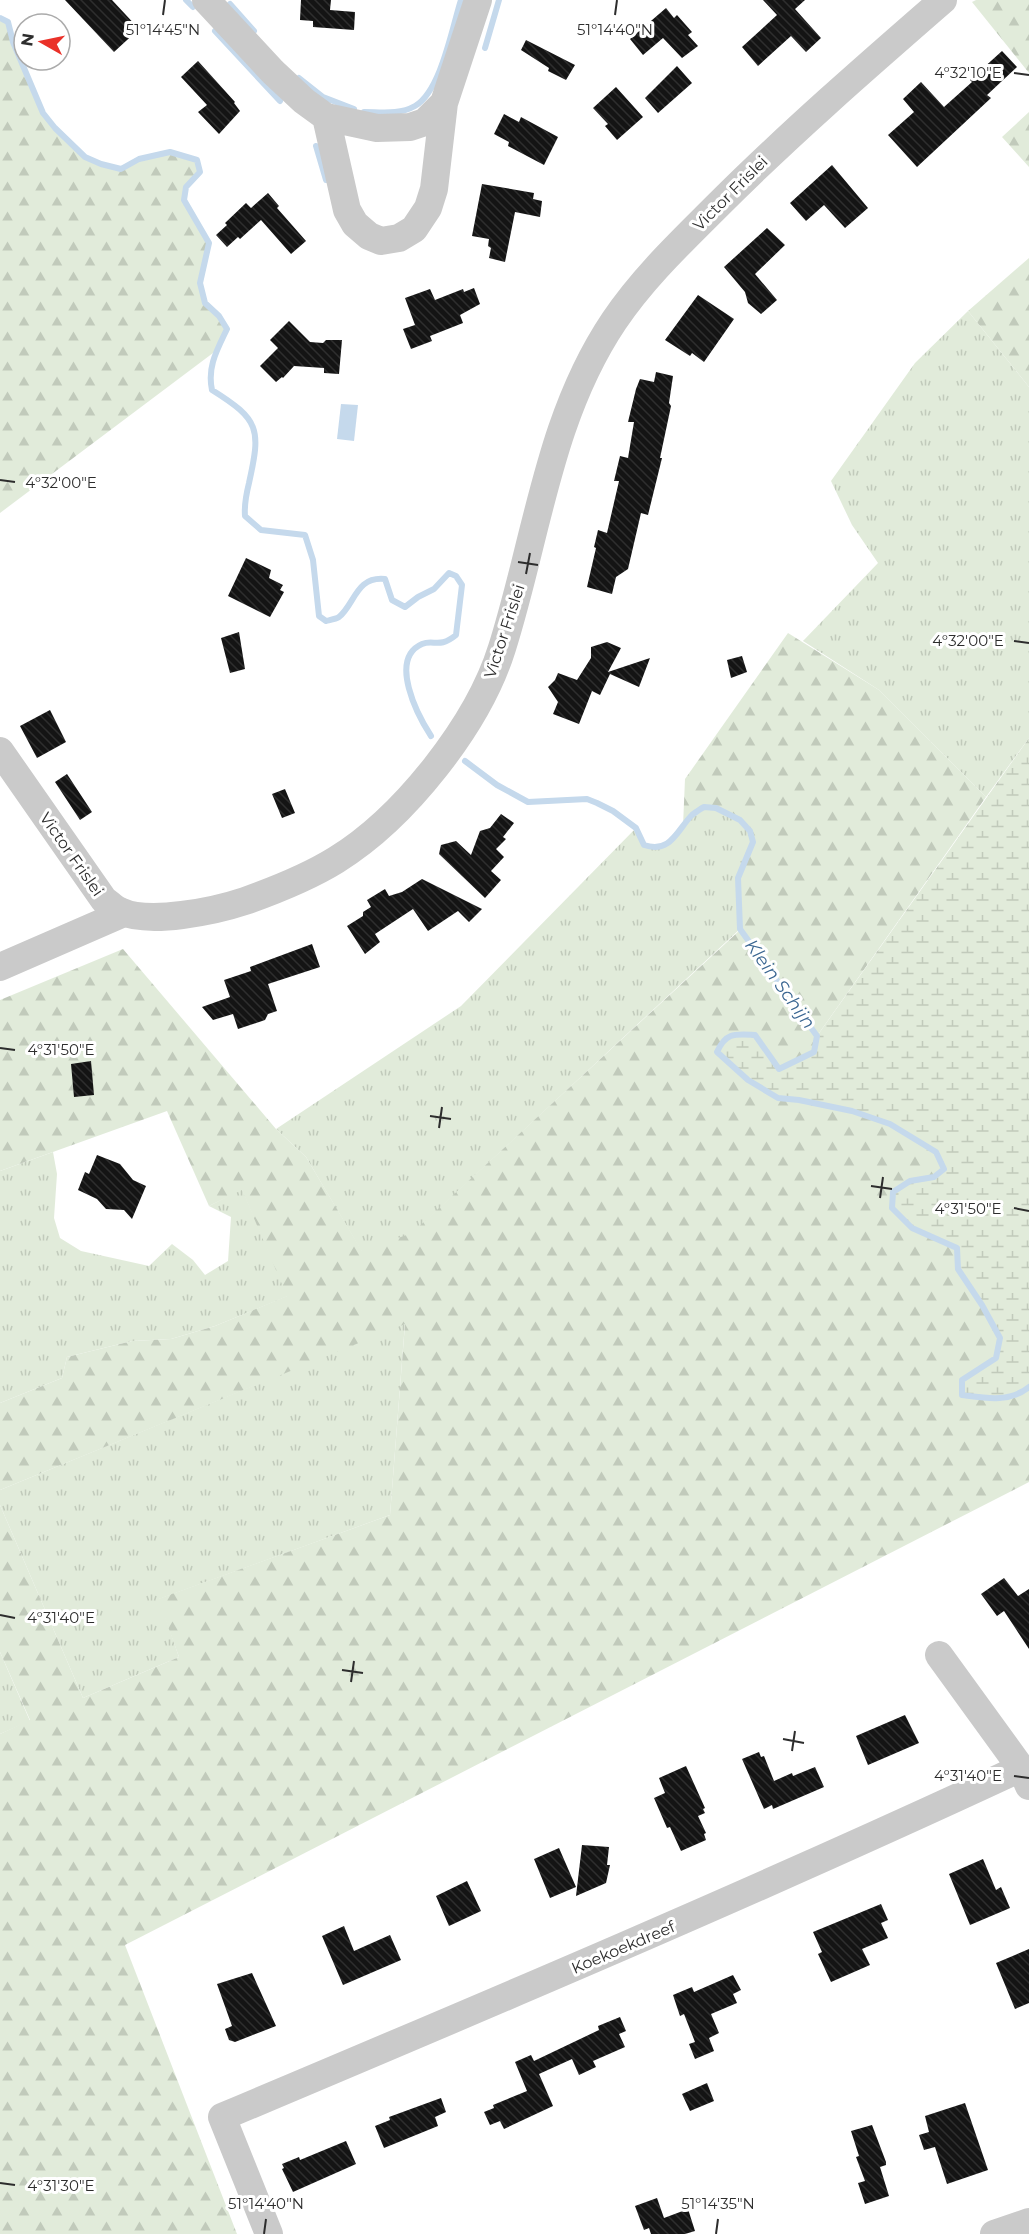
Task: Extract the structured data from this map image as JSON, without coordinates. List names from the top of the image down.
{
  "streets": {
    "street": ["Victor Frislei", "Koekoekdreef"]
  },
  "water": ["Klein Schijn"],
  "north": "left",
  "coordinates": [
    "51°14'45\"N",
    "51°14'40\"N",
    "4°32'10\"E",
    "4°32'00\"E",
    "4°31'50\"E",
    "4°31'40\"E",
    "4°31'30\"E",
    "51°14'35\"N"
  ]
}
